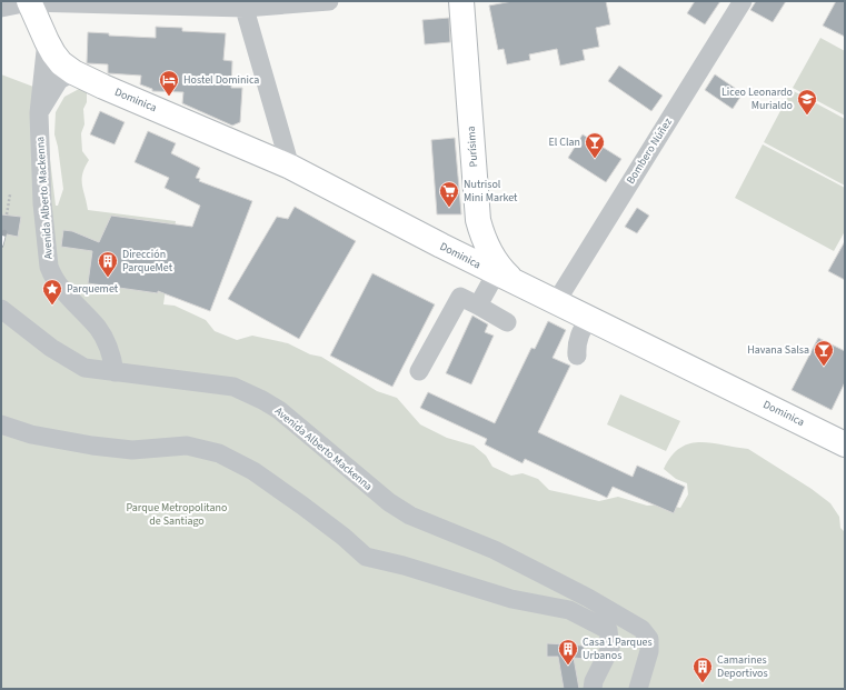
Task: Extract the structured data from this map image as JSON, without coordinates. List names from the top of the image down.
{
  "streets": {
    "main road": ["Dominica", "Purísima"],
    "street": ["Bombero Núñez", "Avenida Alberto Mackenna"]
  },
  "crossings": [
    ["Dominica", "Purísima"],
    ["Dominica", "Bombero Núñez"],
    ["Dominica", "Avenida Alberto Mackenna"]
  ],
  "parks": ["Parque Metropolitano de Santiago"],
  "places": {
    "hotel": ["Hostel Dominica"],
    "school or university": ["Liceo Leonardo Murialdo"],
    "bar": ["El Clan", "Havana Salsa"],
    "supermarket": ["Nutrisol Mini Market"],
    "building": ["Dirección ParqueMet", "Casa 1 Parques Urbanos", "Camarines Deportivos"],
    "place": ["Parquemet"]
  }
}
